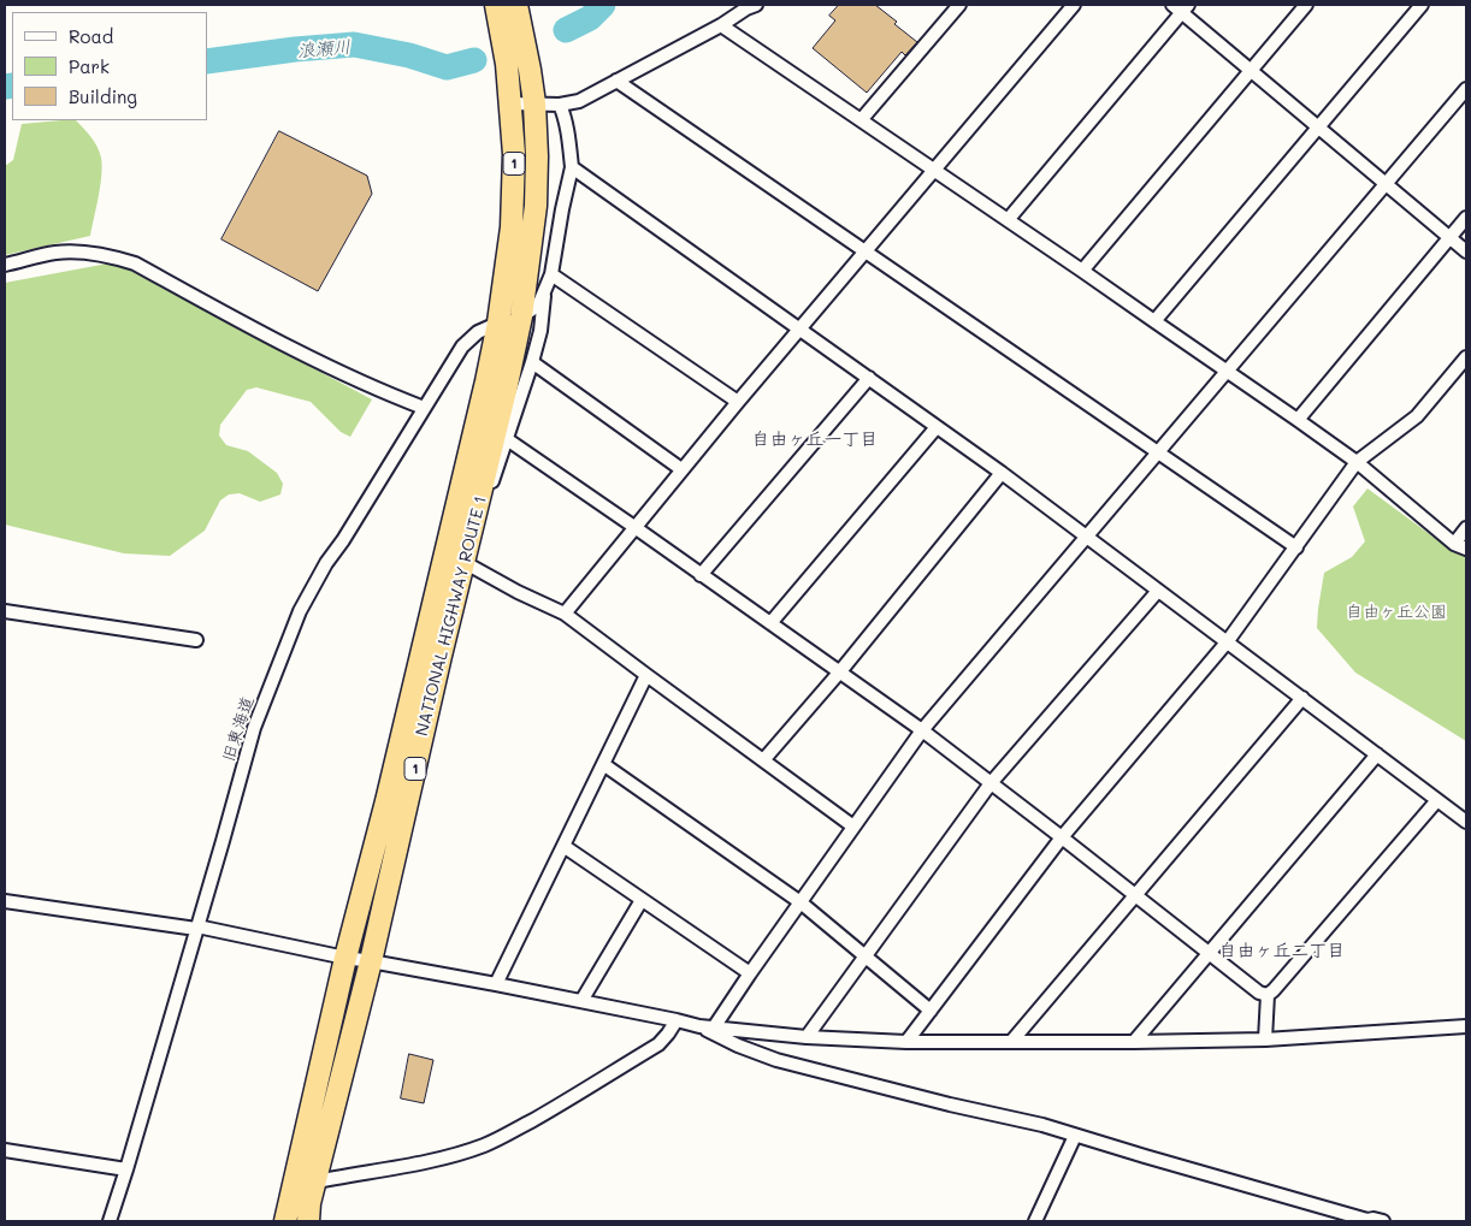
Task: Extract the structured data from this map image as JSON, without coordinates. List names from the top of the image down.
{
  "streets": {
    "highway": ["1", "NATIONAL HIGHWAY ROUTE 1"],
    "street": ["旧東海道"]
  },
  "crossings": [
    ["NATIONAL HIGHWAY ROUTE 1", "旧東海道"]
  ],
  "districts": ["自由ヶ丘一丁目", "自由ヶ丘二丁目"],
  "water": ["浪瀬川"],
  "parks": ["自由ヶ丘公園"],
  "legend": ["Road", "Park", "Building"]
}
